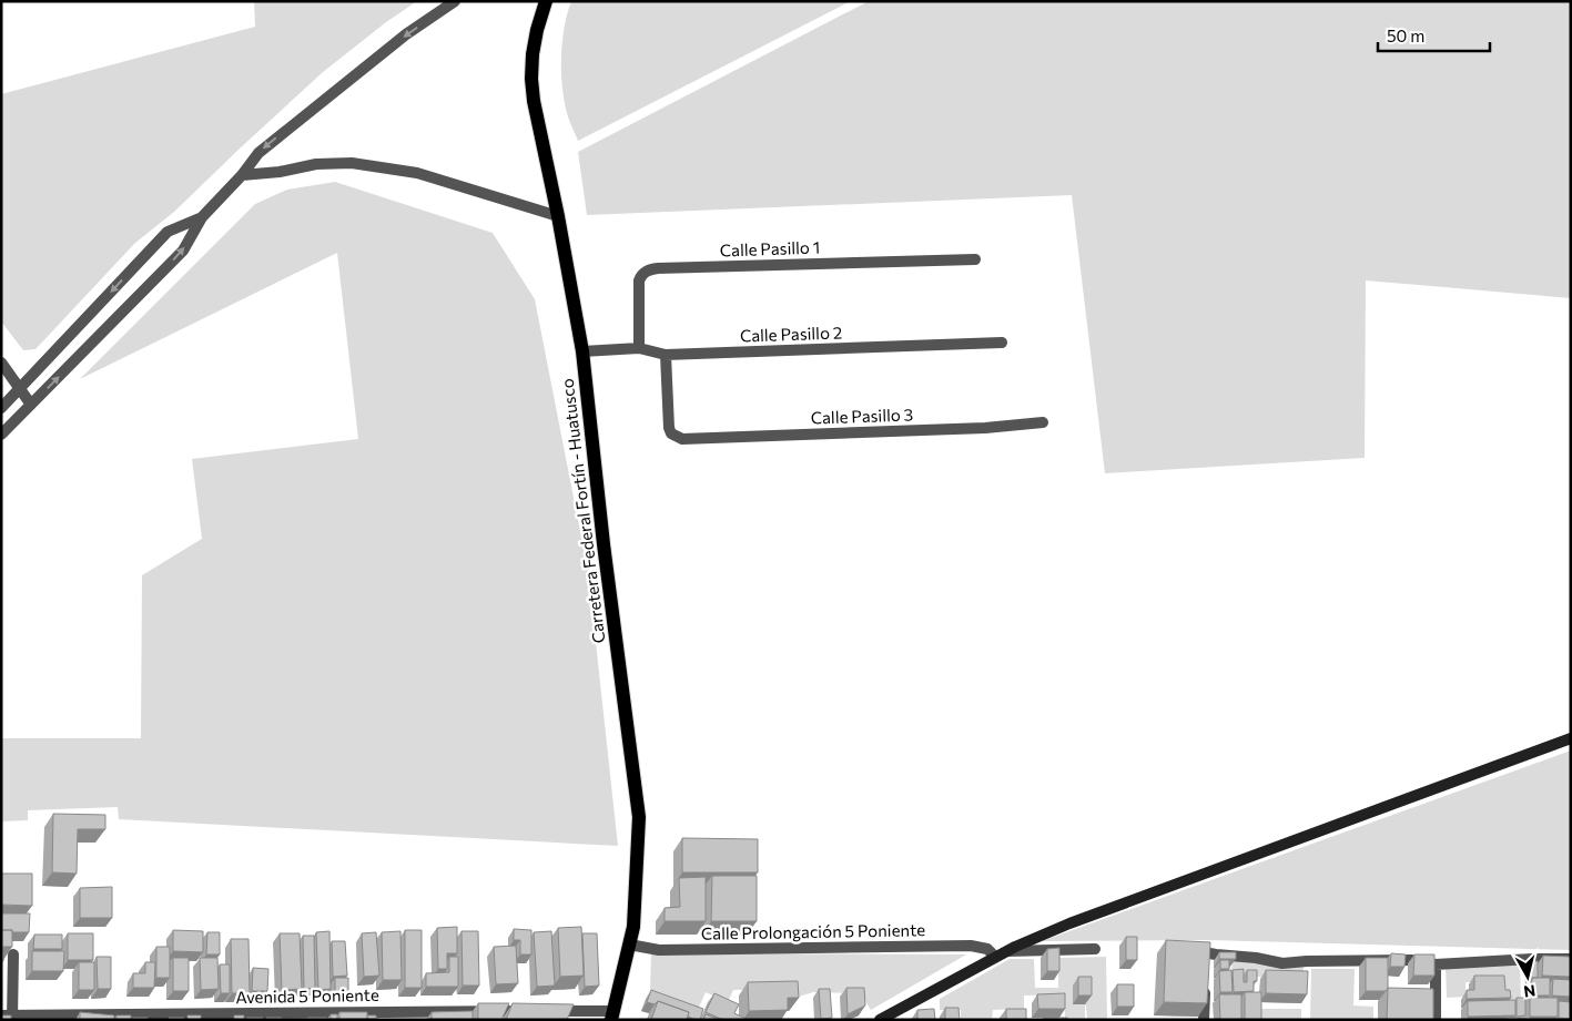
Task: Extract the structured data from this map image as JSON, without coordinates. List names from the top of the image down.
{
  "streets": {
    "main road": ["Carretera Federal Fortín - Huatusco"],
    "street": [
      "Calle Pasillo 1",
      "Calle Pasillo 2",
      "Calle Pasillo 3",
      "Calle Prolongación 5 Poniente",
      "Avenida 5 Poniente"
    ]
  },
  "crossings": [
    ["Calle Pasillo 1", "Calle Pasillo 2"],
    ["Calle Pasillo 2", "Calle Pasillo 3"],
    ["Calle Pasillo 2", "Carretera Federal Fortín - Huatusco"],
    ["Carretera Federal Fortín - Huatusco", "Calle Prolongación 5 Poniente"],
    ["Carretera Federal Fortín - Huatusco", "Avenida 5 Poniente"]
  ],
  "scale_bar": "50 m",
  "north": "bottom"
}
